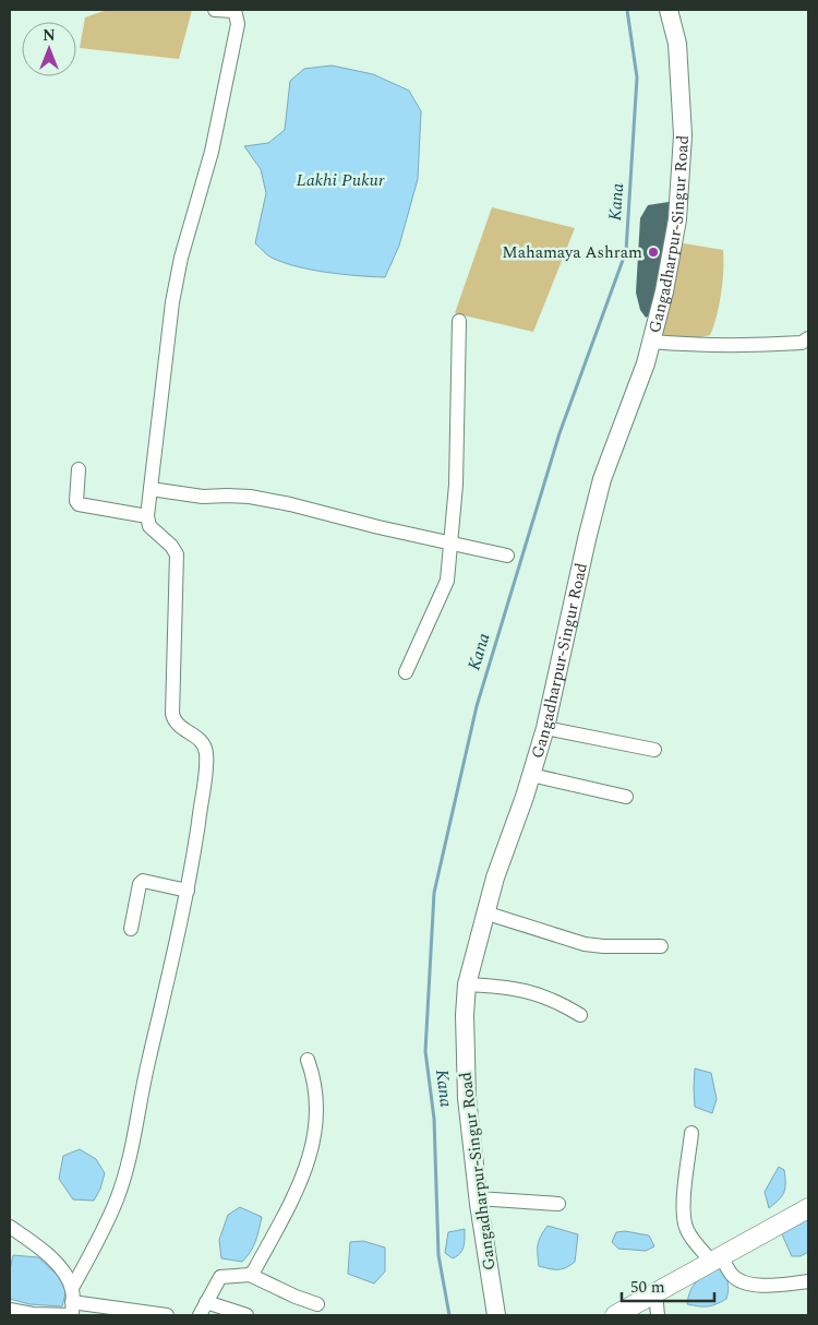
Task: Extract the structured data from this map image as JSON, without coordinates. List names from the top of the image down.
{
  "streets": {
    "street": ["Gangadharpur-Singur Road"]
  },
  "water": ["Lakhi Pukur", "Kana"],
  "places": ["Mahamaya Ashram"],
  "scale_bar": "50 m",
  "north": "top"
}
